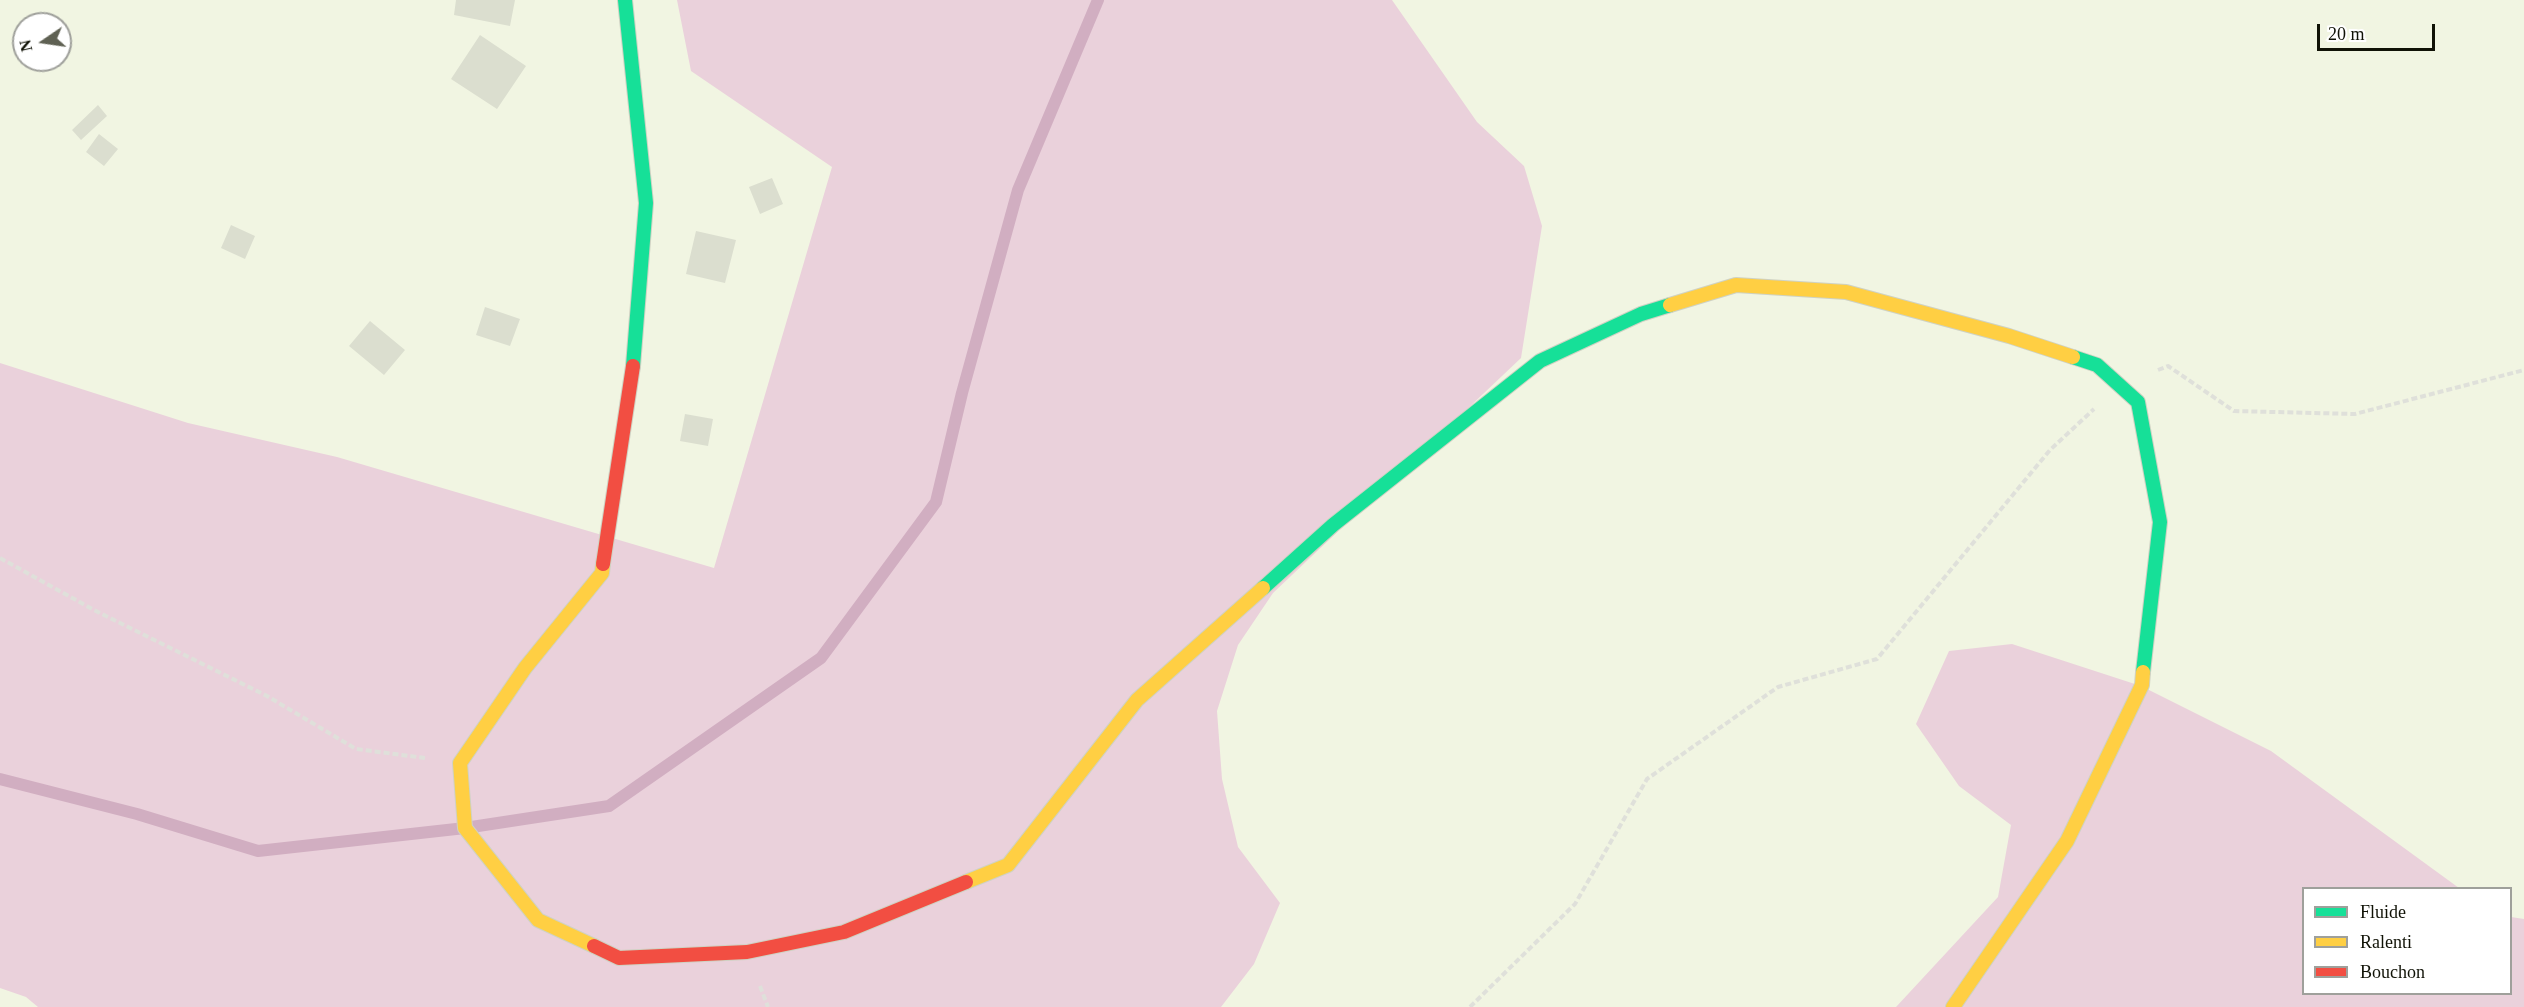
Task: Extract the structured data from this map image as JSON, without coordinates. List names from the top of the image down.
{
  "legend": ["Fluide", "Ralenti", "Bouchon"],
  "scale_bar": "20 m",
  "north": "left"
}
